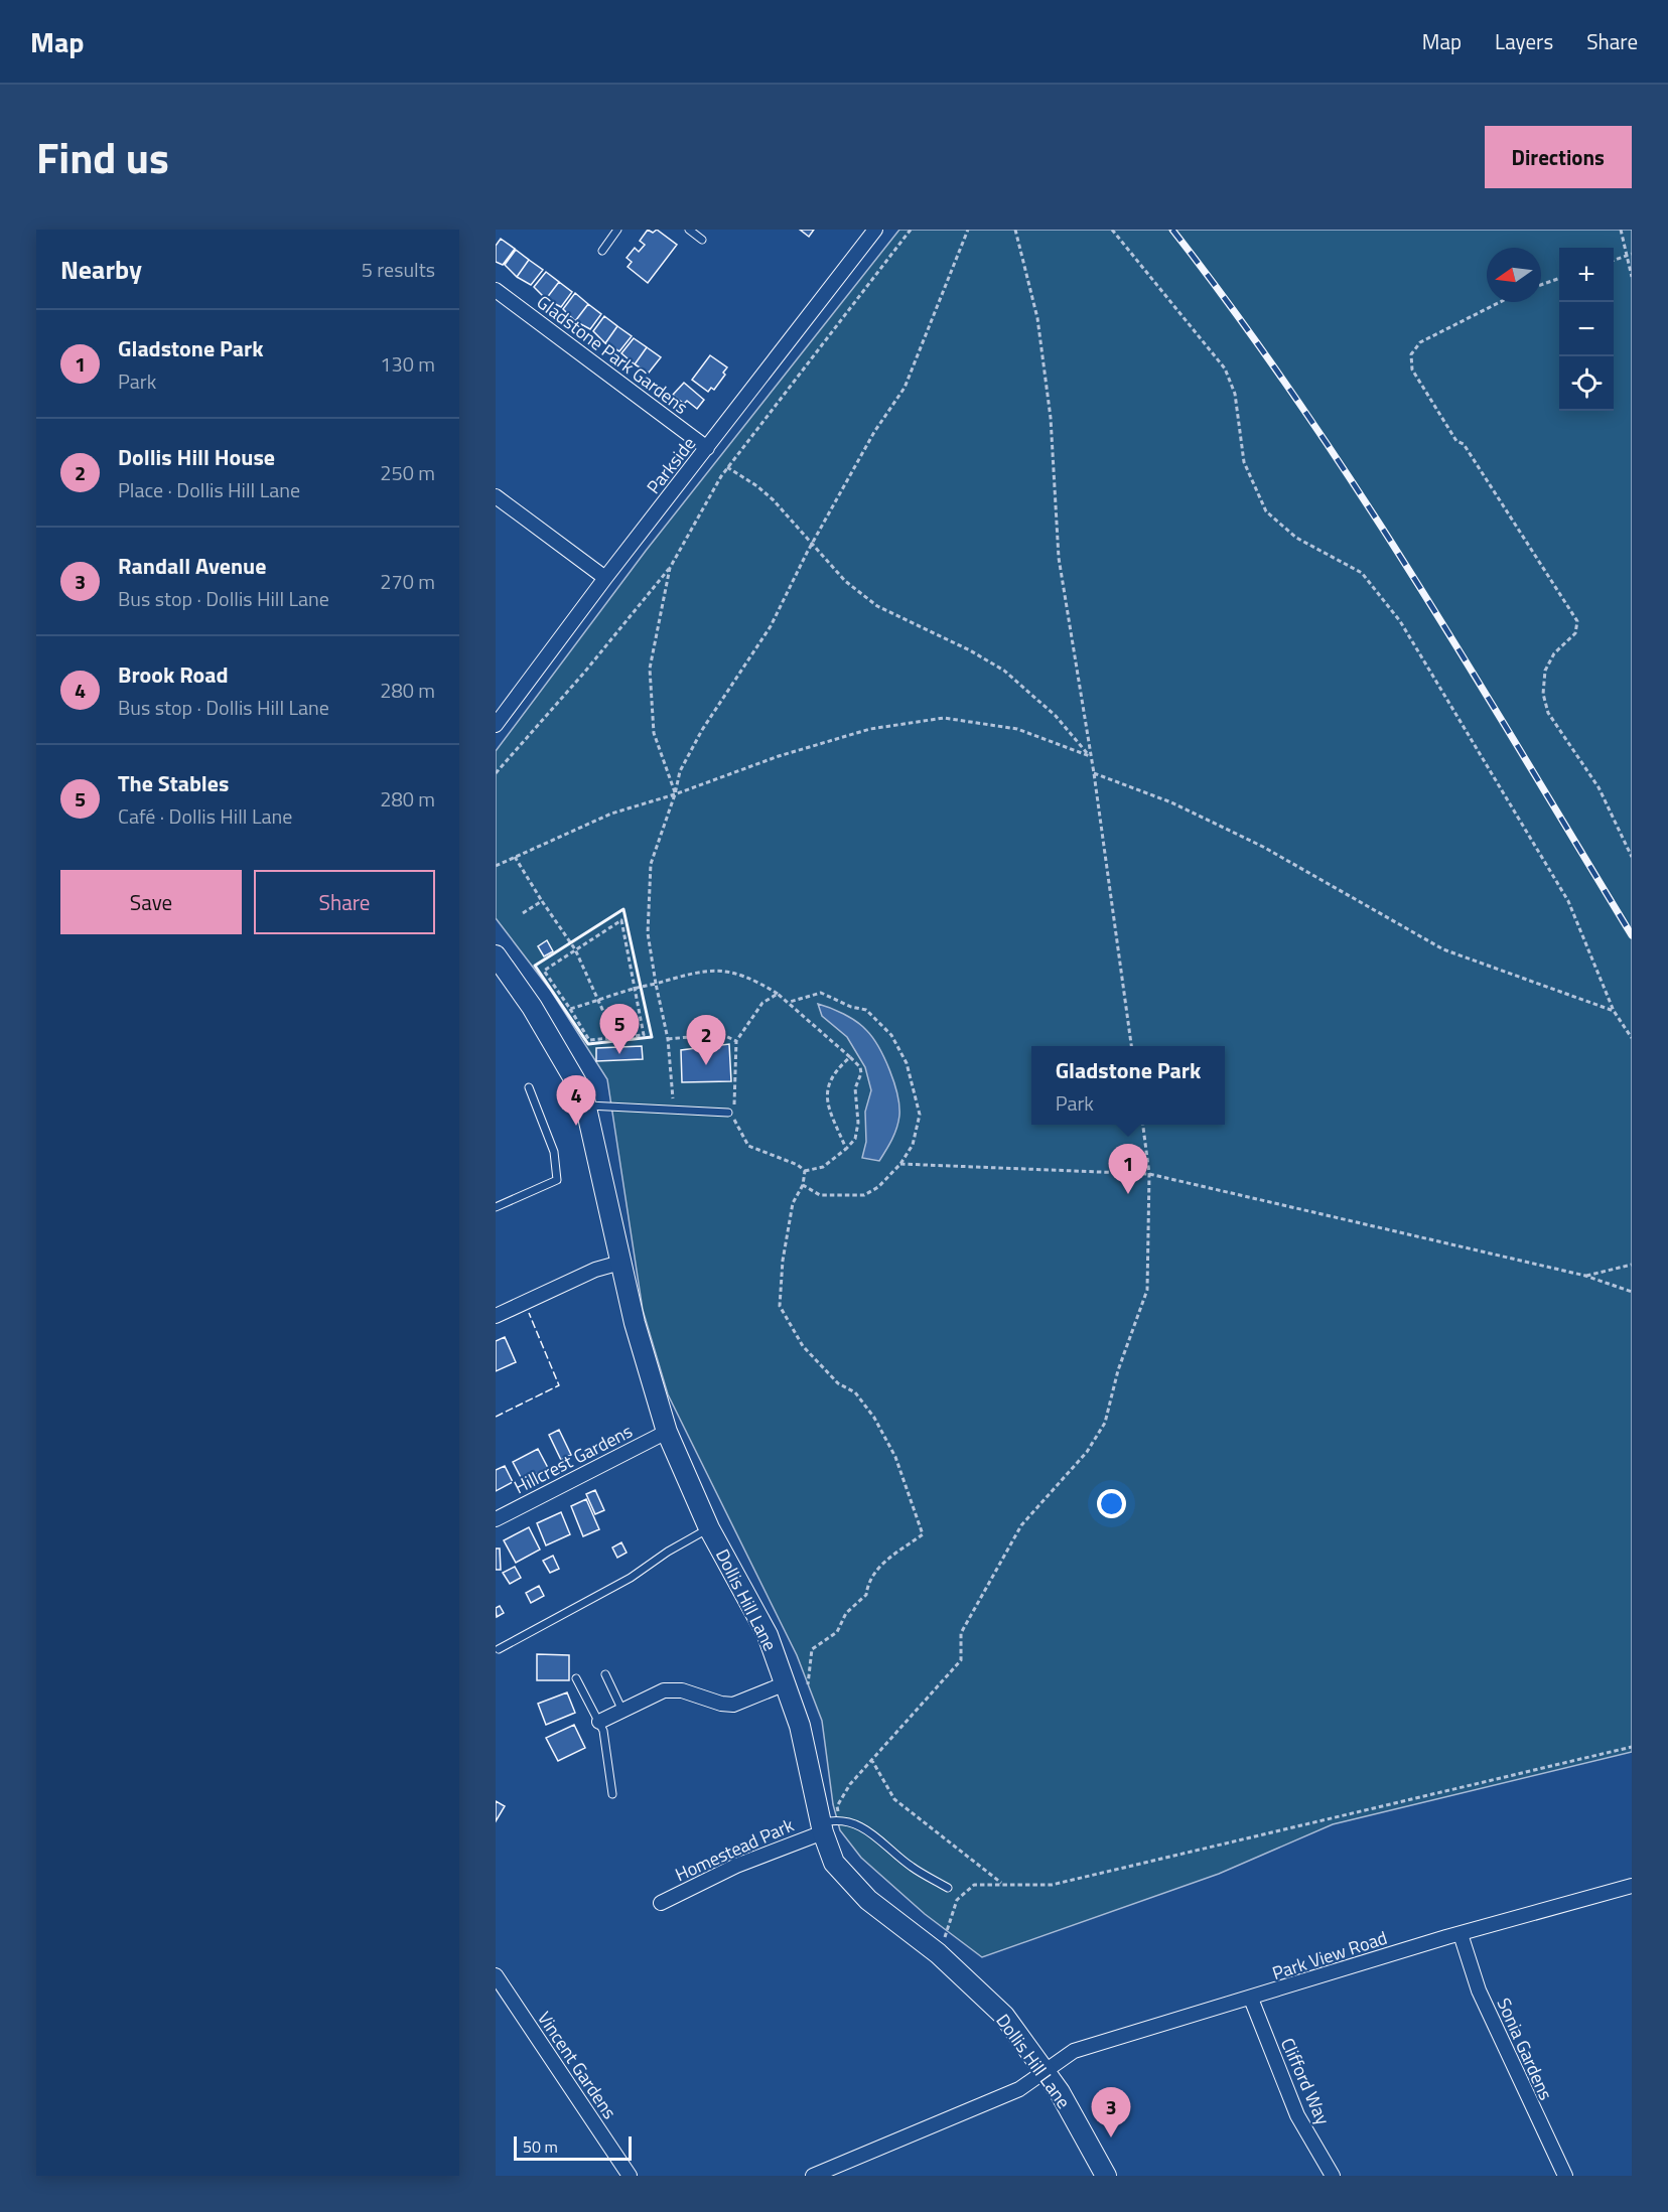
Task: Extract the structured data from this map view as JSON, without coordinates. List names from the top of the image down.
{
  "streets": {
    "street": [
      "Gladstone Park Gardens",
      "Parkside",
      "Hillcrest Gardens",
      "Dollis Hill Lane",
      "Homestead Park",
      "Park View Road",
      "Sonia Gardens",
      "Vincent Gardens",
      "Clifford Way"
    ]
  },
  "crossings": [
    ["Gladstone Park Gardens", "Parkside"],
    ["Hillcrest Gardens", "Dollis Hill Lane"],
    ["Dollis Hill Lane", "Homestead Park"],
    ["Dollis Hill Lane", "Park View Road"],
    ["Park View Road", "Sonia Gardens"],
    ["Park View Road", "Clifford Way"]
  ],
  "scale_bar": "50 m",
  "north": "left",
  "page": {
    "header": "Map",
    "nav": ["Map", "Layers", "Share"],
    "title": "Find us",
    "buttons": [
      "Directions",
      ["Save", "Share"]
    ],
    "heading": ["Nearby", "5 results"],
    "map_buttons": ["+", "−"],
    "list": [
      {
        "mark": "1",
        "name": "Gladstone Park",
        "note": "Park",
        "value": "130 m"
      },
      {
        "mark": "2",
        "name": "Dollis Hill House",
        "note": "Place · Dollis Hill Lane",
        "value": "250 m"
      },
      {
        "mark": "3",
        "name": "Randall Avenue",
        "note": "Bus stop · Dollis Hill Lane",
        "value": "270 m"
      },
      {
        "mark": "4",
        "name": "Brook Road",
        "note": "Bus stop · Dollis Hill Lane",
        "value": "280 m"
      },
      {
        "mark": "5",
        "name": "The Stables",
        "note": "Café · Dollis Hill Lane",
        "value": "280 m"
      }
    ],
    "pins": [
      "5",
      "2",
      "4",
      "1",
      "3"
    ],
    "popup": ["Gladstone Park", "Park"],
    "scale": "50 m"
  }
}
